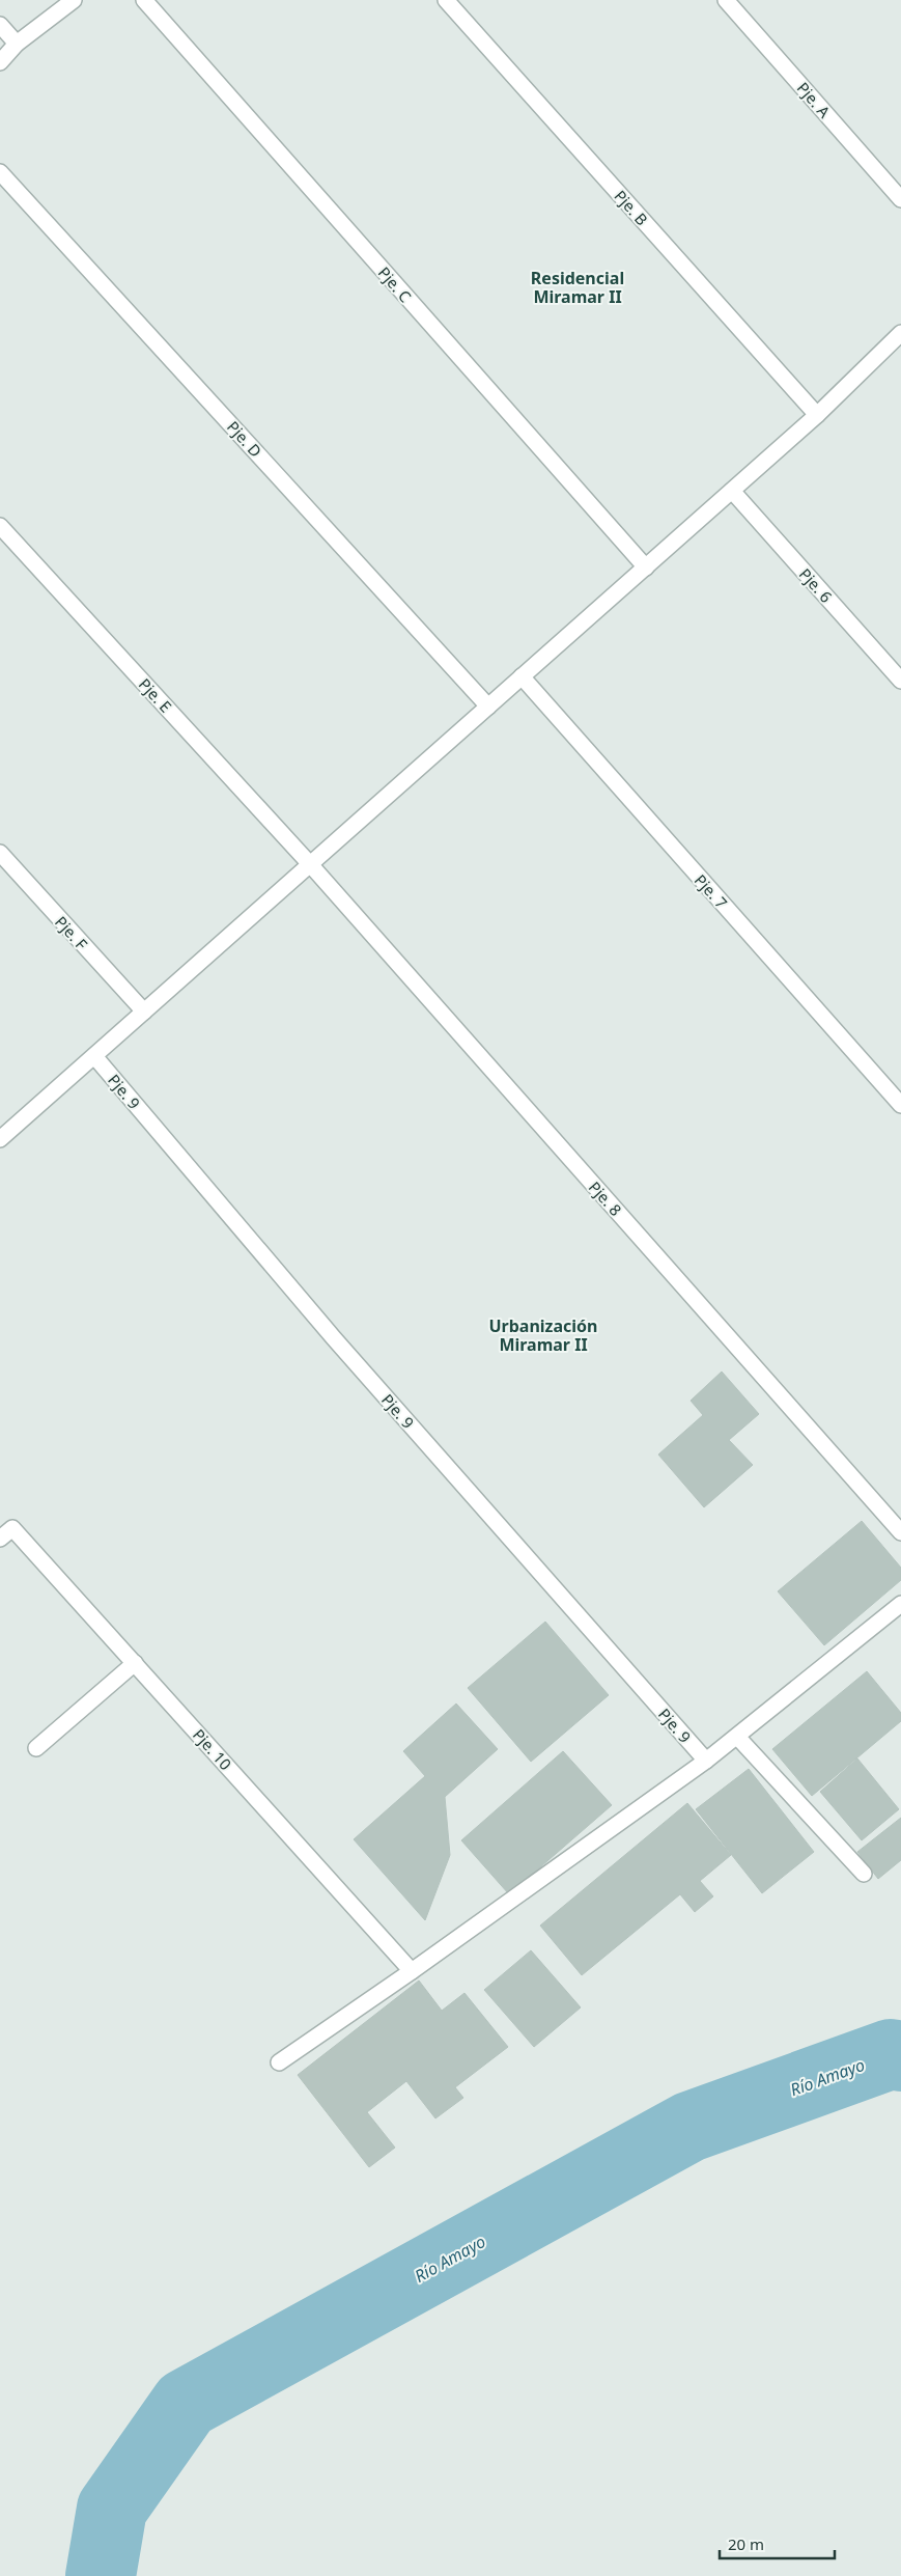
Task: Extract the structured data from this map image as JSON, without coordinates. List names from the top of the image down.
{
  "streets": {
    "street": [
      "Pje. A",
      "Pje. B",
      "Pje. C",
      "Pje. D",
      "Pje. 6",
      "Pje. E",
      "Pje. 7",
      "Pje. F",
      "Pje. 9",
      "Pje. 8",
      "Pje. 10"
    ]
  },
  "crossings": [
    ["Pje. E", "Pje. 8"]
  ],
  "districts": ["Residencial Miramar II", "Urbanización Miramar II"],
  "water": ["Río Amayo"],
  "scale_bar": "20 m"
}
